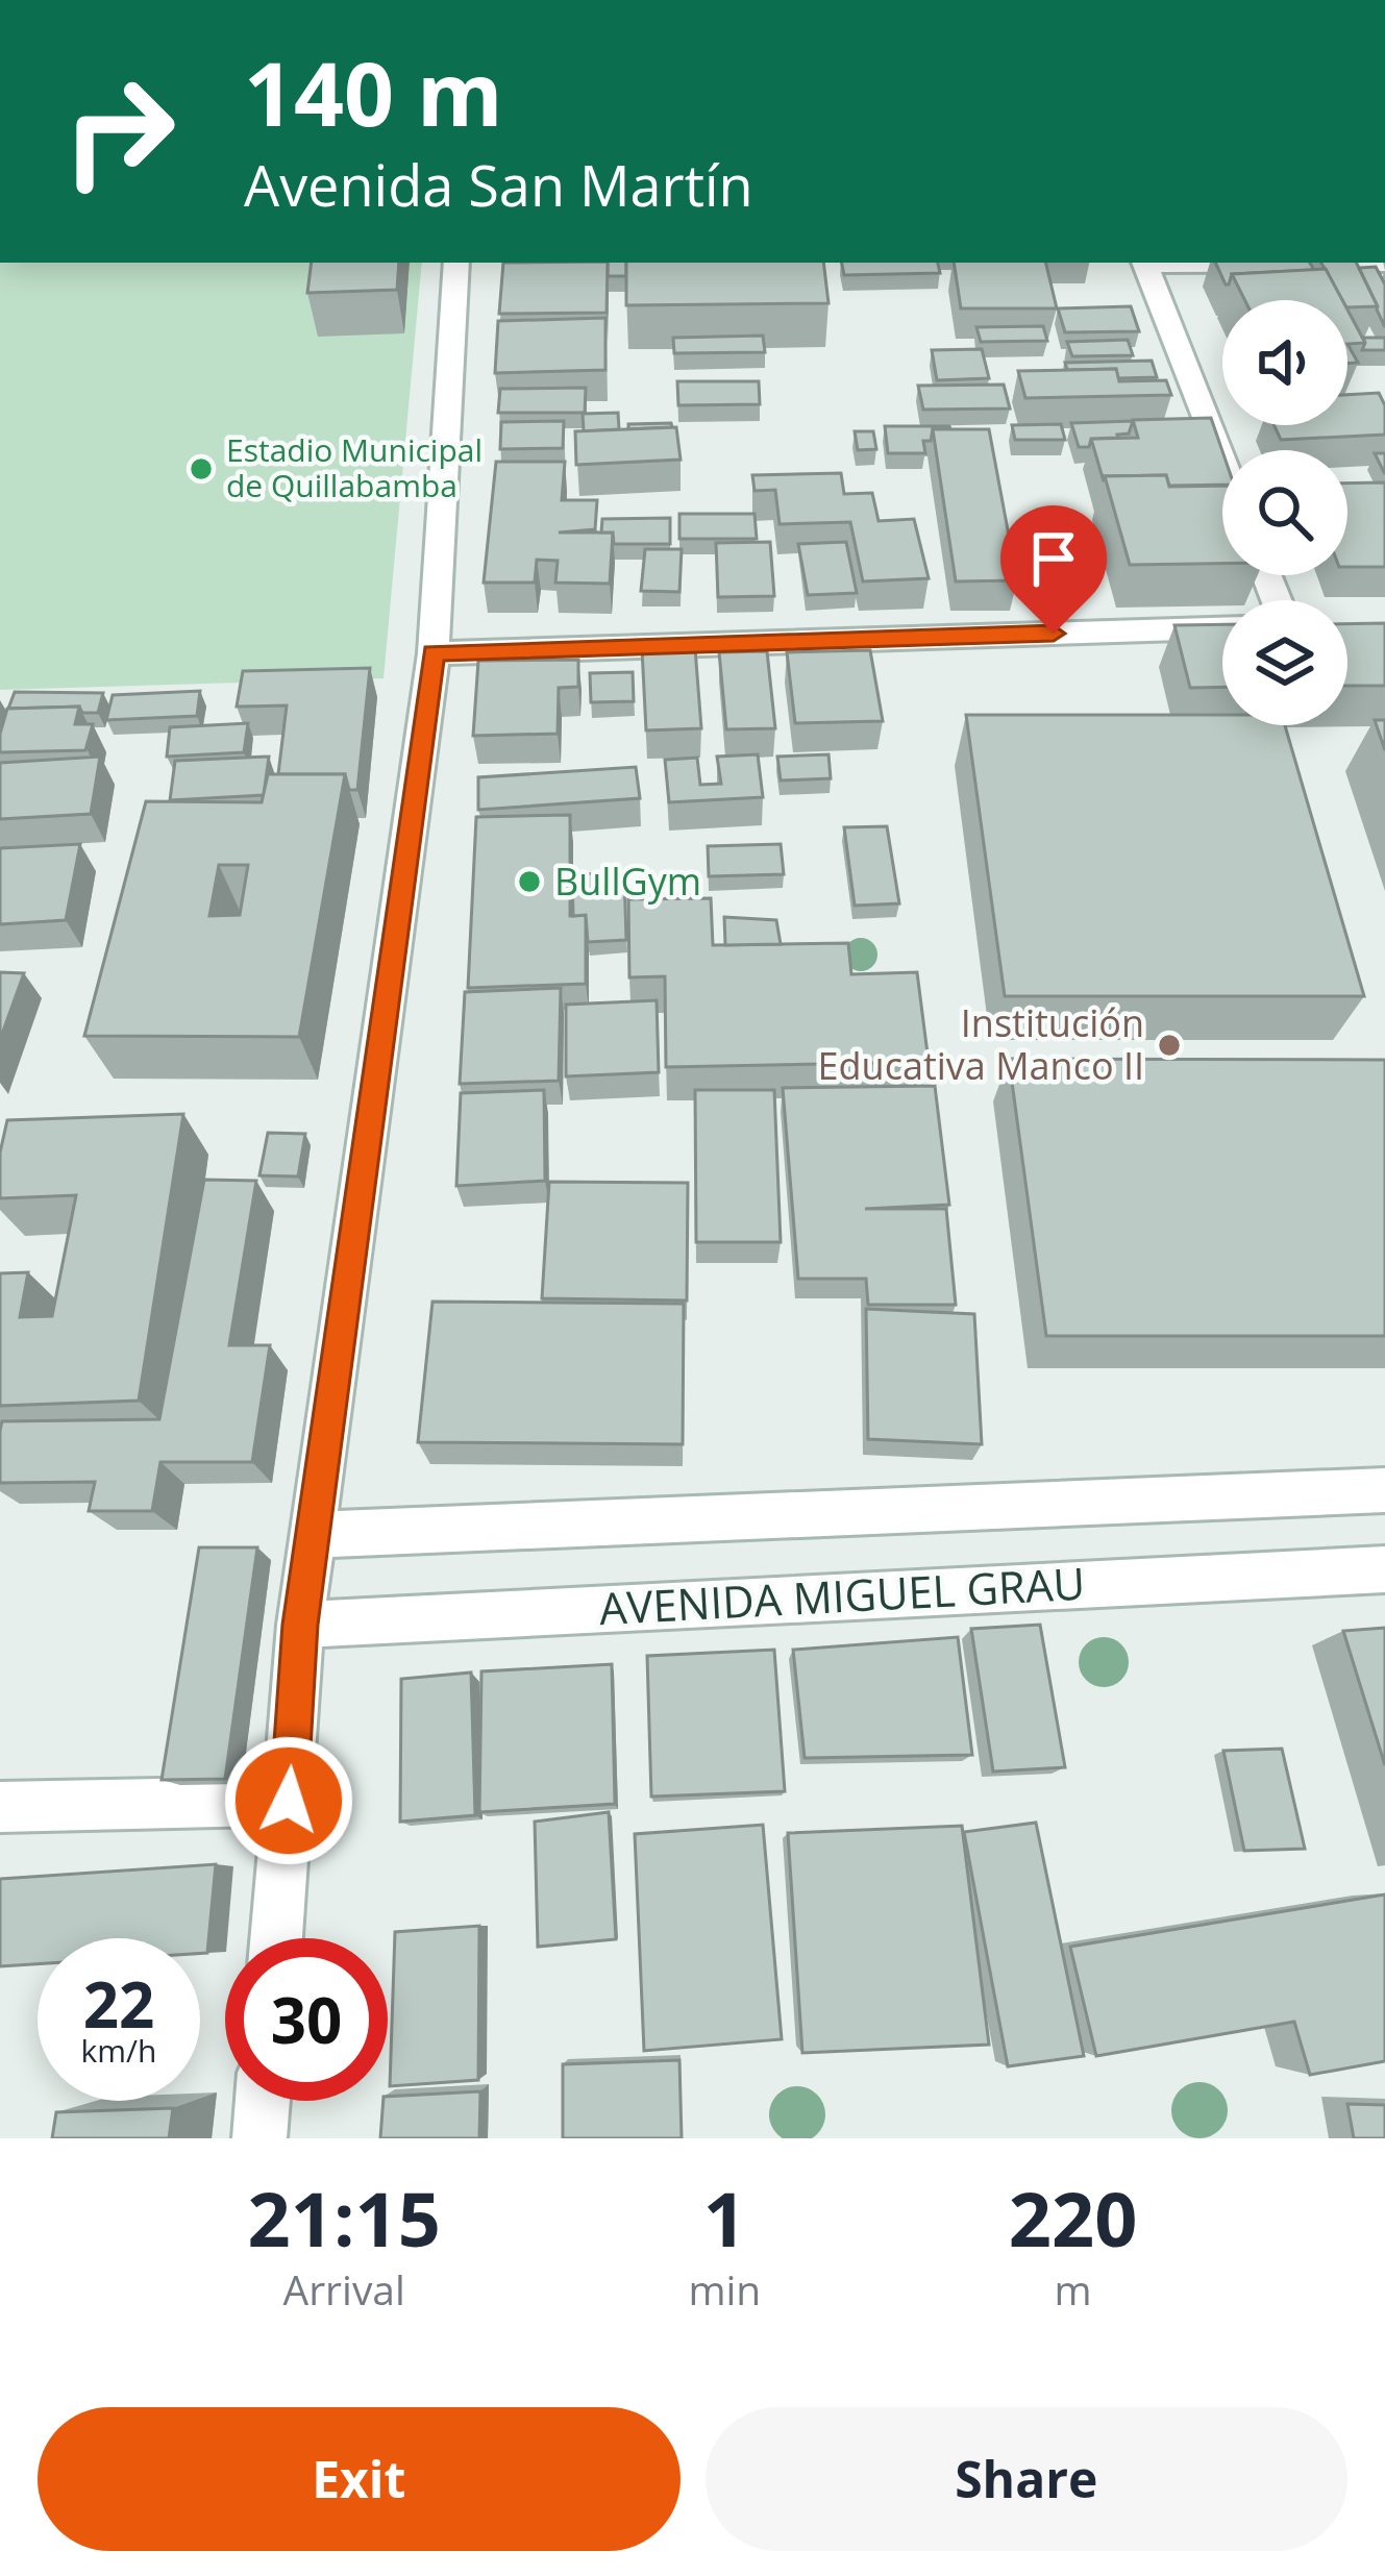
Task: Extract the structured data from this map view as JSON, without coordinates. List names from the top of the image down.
{
  "streets": {
    "street": ["AVENIDA MIGUEL GRAU"]
  },
  "places": ["Estadio Municipal de Quillabamba", "BullGym", "Institución Educativa Manco II"],
  "page": {
    "turn": ["140 m", "Avenida San Martín"],
    "speed": "22 km/h",
    "limit": "30",
    "eta": [
      "21:15",
      "Arrival",
      "1",
      "min",
      "220",
      "m"
    ],
    "buttons": ["Exit", "Share"]
  }
}
